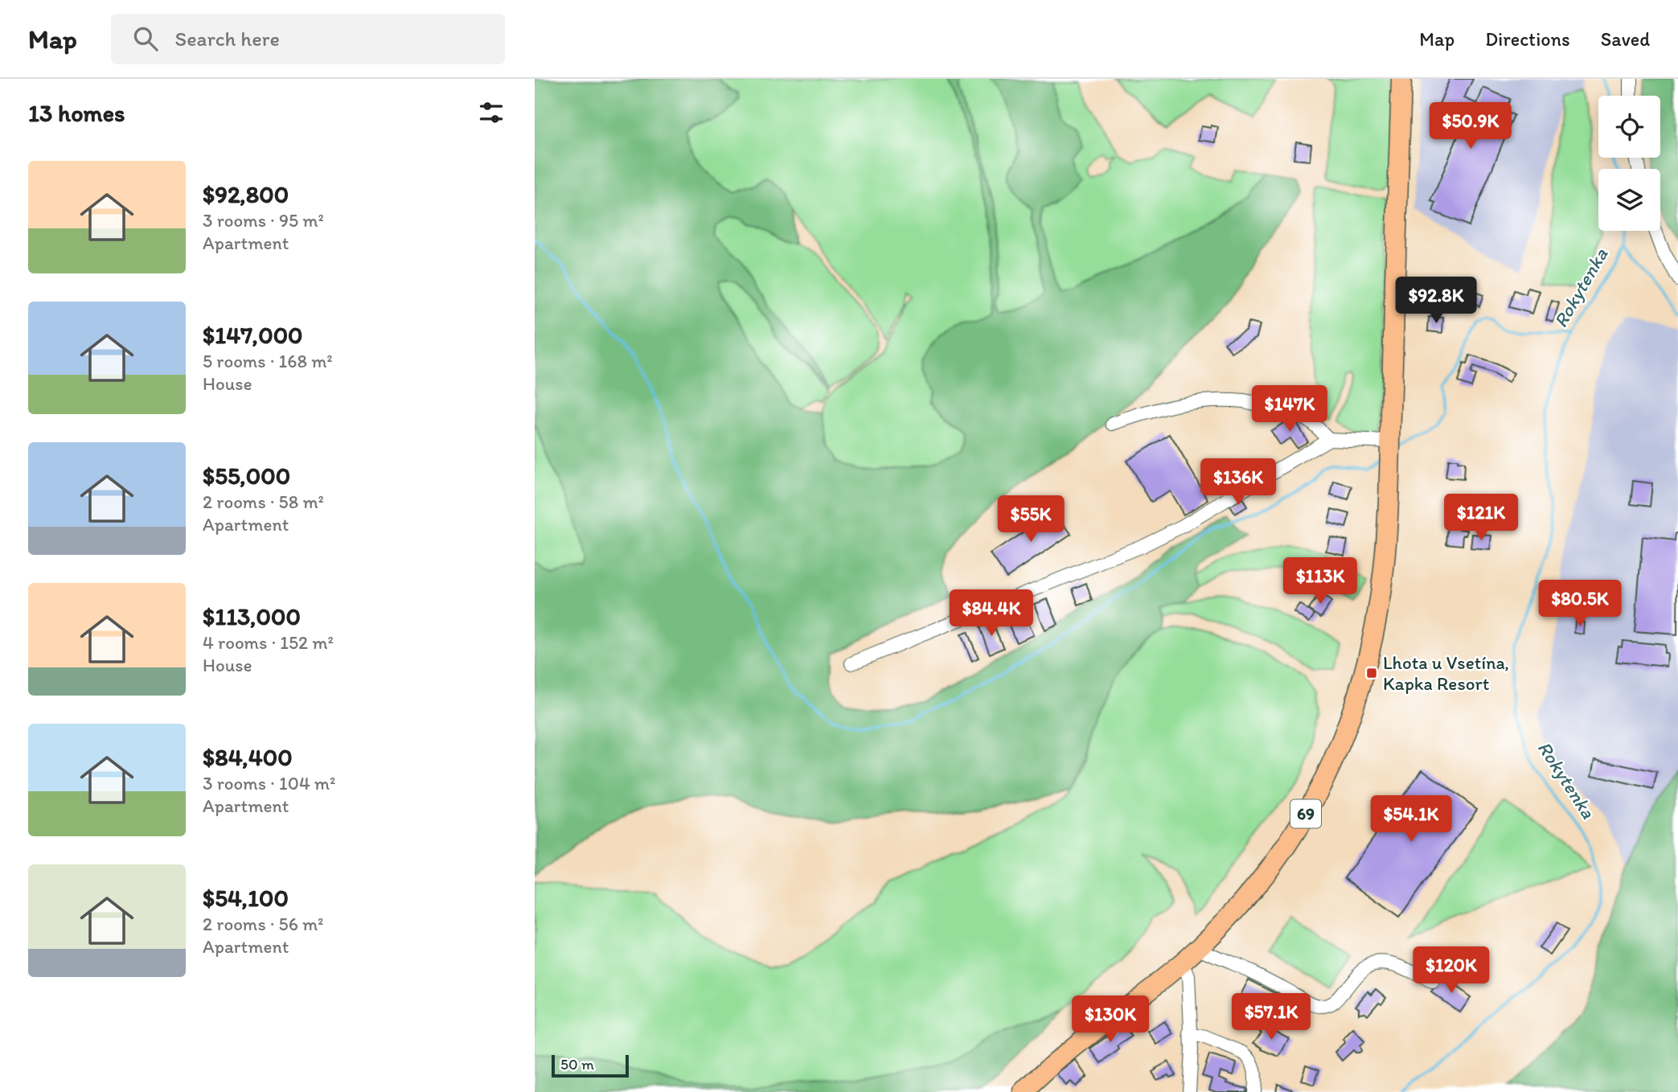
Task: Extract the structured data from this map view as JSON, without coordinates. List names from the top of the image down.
{
  "streets": {
    "main road": ["69"]
  },
  "water": ["Rokytenka"],
  "places": {
    "transit": ["Lhota u Vsetína, Kapka Resort"]
  },
  "scale_bar": "50 m",
  "page": {
    "header": "Map",
    "search": "Search here",
    "nav": ["Map", "Directions", "Saved"],
    "heading": "13 homes",
    "price": [
      "$50.9K",
      "$92.8K",
      "$147K",
      "$136K",
      "$121K",
      "$55K",
      "$113K",
      "$80.5K",
      "$84.4K",
      "$54.1K",
      "$120K",
      "$57.1K",
      "$130K"
    ],
    "list": [
      {
        "name": "$92,800",
        "note": "3 rooms · 95 m² · Apartment"
      },
      {
        "name": "$147,000",
        "note": "5 rooms · 168 m² · House"
      },
      {
        "name": "$55,000",
        "note": "2 rooms · 58 m² · Apartment"
      },
      {
        "name": "$113,000",
        "note": "4 rooms · 152 m² · House"
      },
      {
        "name": "$84,400",
        "note": "3 rooms · 104 m² · Apartment"
      },
      {
        "name": "$54,100",
        "note": "2 rooms · 56 m² · Apartment"
      }
    ],
    "scale": "50 m"
  }
}
